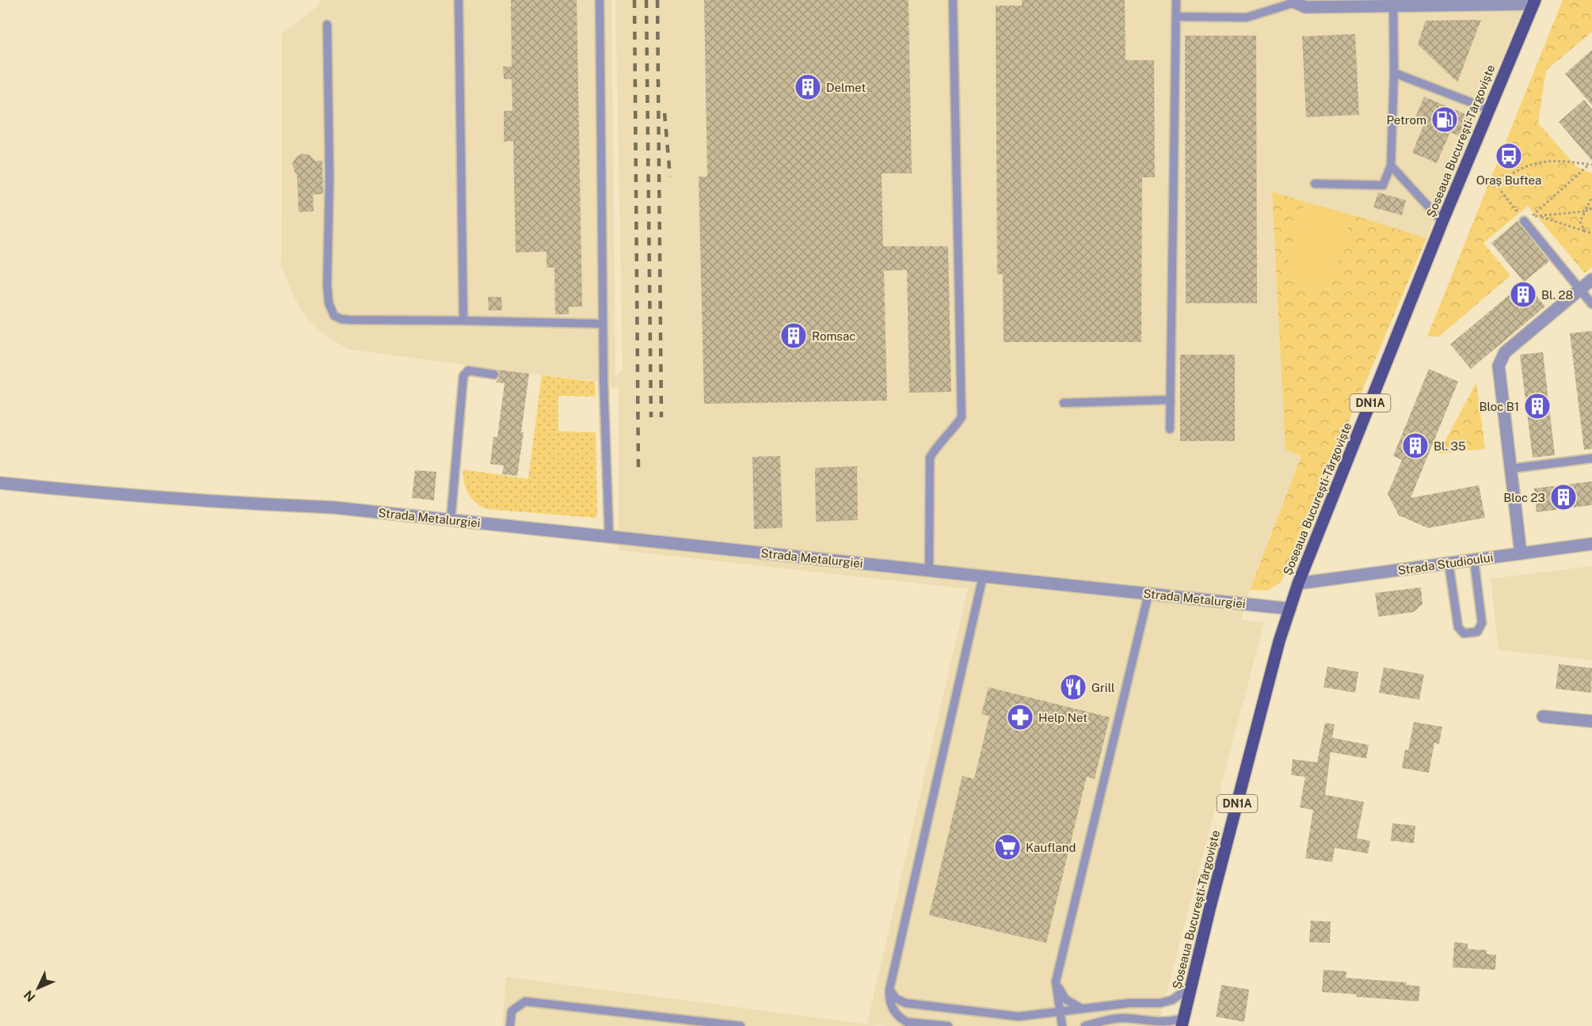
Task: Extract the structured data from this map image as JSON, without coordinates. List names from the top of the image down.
{
  "streets": {
    "main road": ["Șoseaua București-Târgoviște", "DN1A"],
    "street": ["Strada Metalurgiei", "Strada Studioului"]
  },
  "crossings": [
    ["Șoseaua București-Târgoviște", "Strada Metalurgiei"],
    ["Șoseaua București-Târgoviște", "Strada Studioului"]
  ],
  "places": {
    "building": [
      "Delmet",
      "Bl. 28",
      "Romsac",
      "Bloc B1",
      "Bl. 35",
      "Bloc 23"
    ],
    "fuel station": ["Petrom"],
    "bus stop": ["Oraș Buftea"],
    "restaurant": ["Grill"],
    "pharmacy": ["Help Net"],
    "supermarket": ["Kaufland"]
  },
  "north": "bottom left"
}
